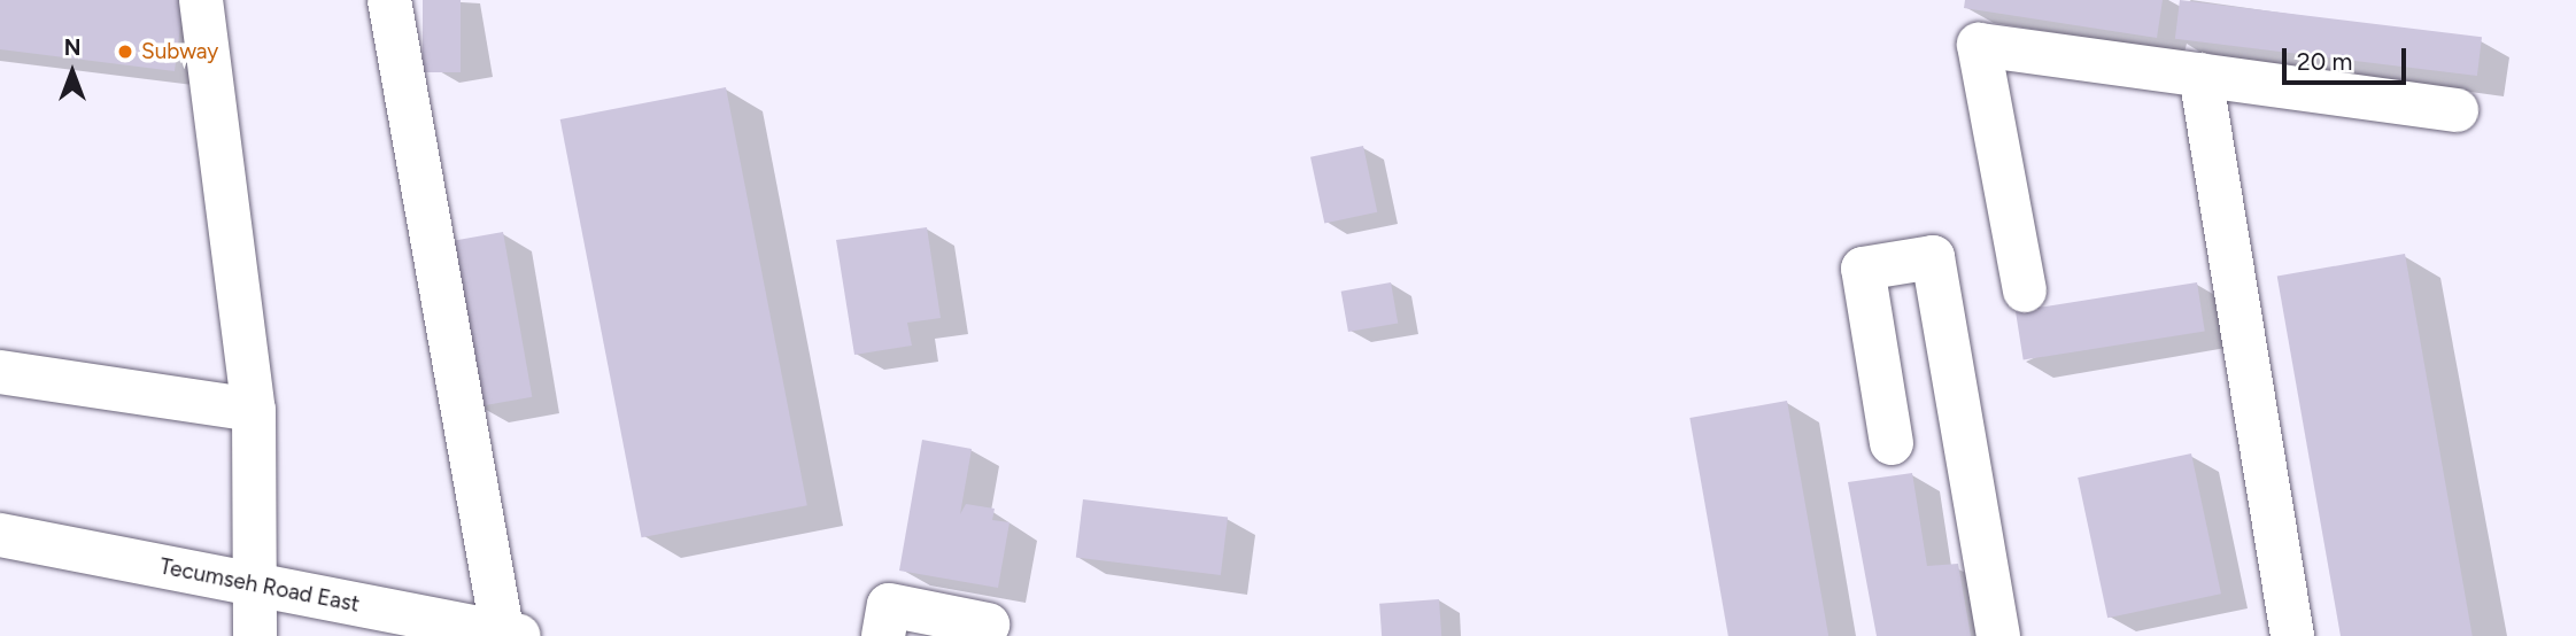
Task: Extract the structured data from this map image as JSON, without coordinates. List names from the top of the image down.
{
  "streets": {
    "main road": ["Tecumseh Road East"]
  },
  "places": ["Subway"],
  "scale_bar": "20 m",
  "north": "top"
}
